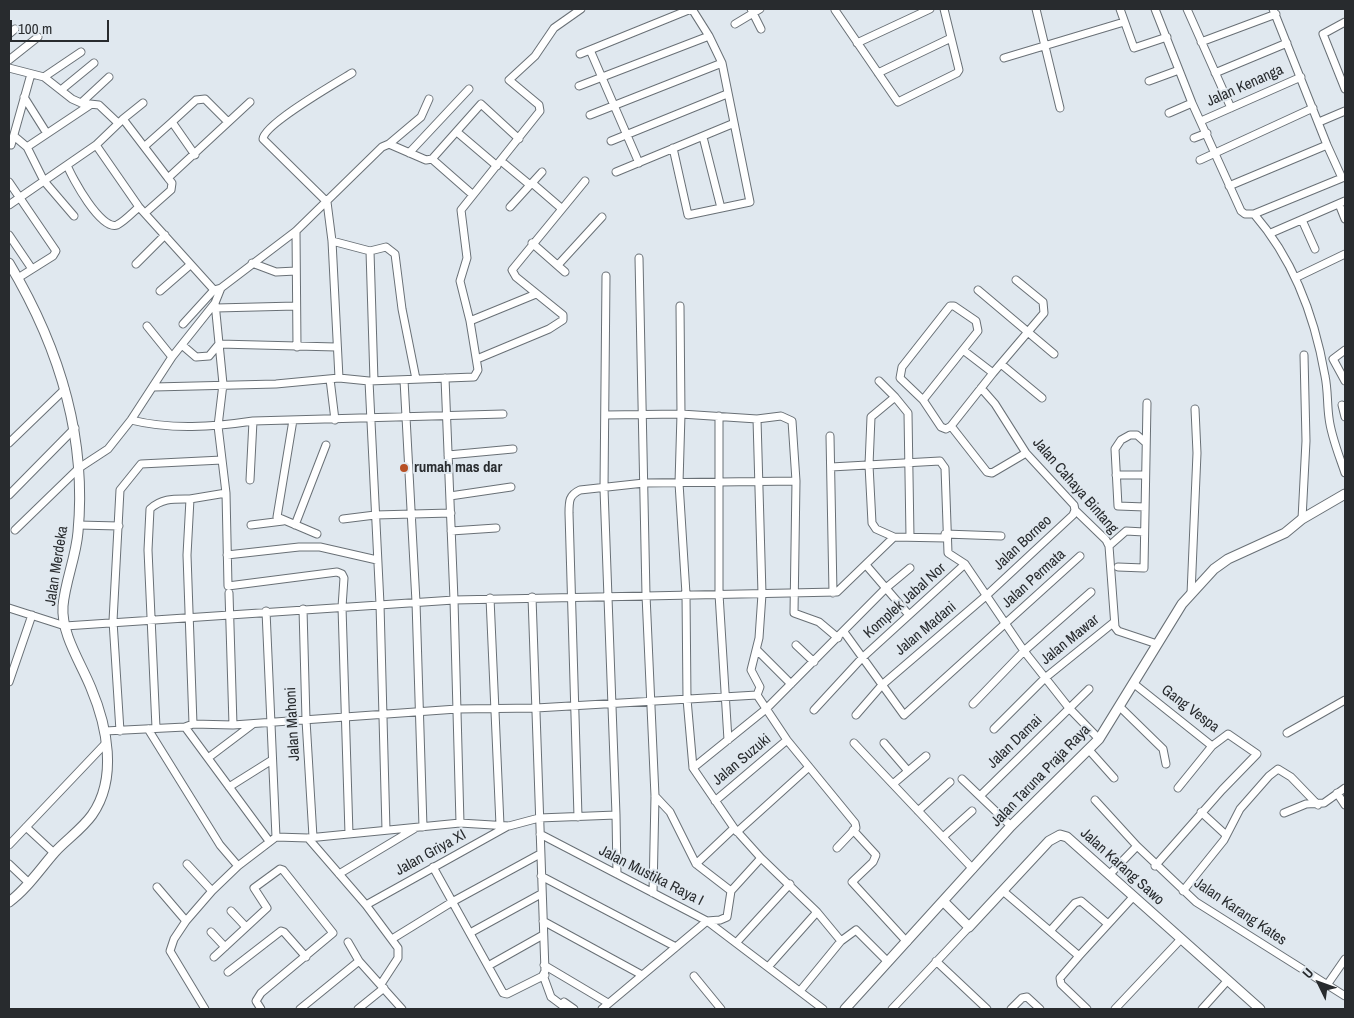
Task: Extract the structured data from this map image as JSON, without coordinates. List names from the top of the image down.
{
  "streets": {
    "street": [
      "Jalan Kenanga",
      "Jalan Cahaya Bintang",
      "Jalan Borneo",
      "Jalan Merdeka",
      "Jalan Permata",
      "Komplek Jabal Nor",
      "Jalan Madani",
      "Jalan Mawar",
      "Gang Vespa",
      "Jalan Mahoni",
      "Jalan Damai",
      "Jalan Suzuki",
      "Jalan Taruna Praja Raya",
      "Jalan Griya XI",
      "Jalan Karang Sawo",
      "Jalan Mustika Raya I",
      "Jalan Karang Kates"
    ]
  },
  "crossings": [
    ["Jalan Cahaya Bintang", "Jalan Borneo"],
    ["Jalan Cahaya Bintang", "Jalan Mawar"],
    ["Jalan Borneo", "Jalan Madani"],
    ["Jalan Permata", "Jalan Madani"],
    ["Gang Vespa", "Jalan Taruna Praja Raya"]
  ],
  "places": ["rumah mas dar"],
  "scale_bar": "100 m",
  "north": "top left"
}
